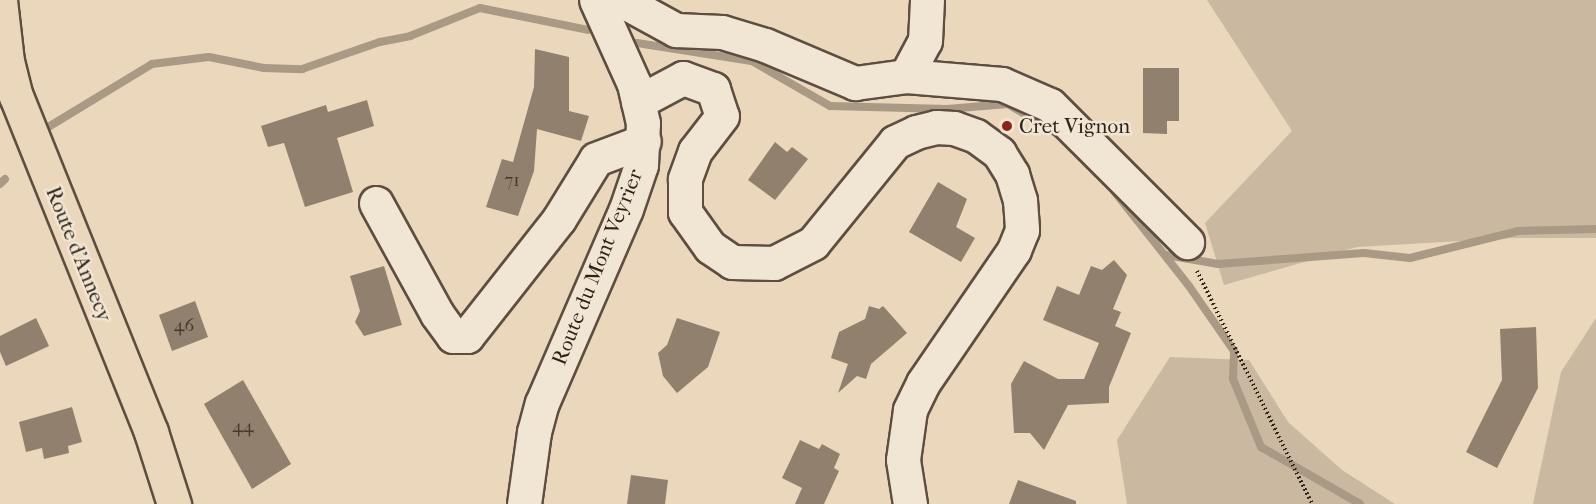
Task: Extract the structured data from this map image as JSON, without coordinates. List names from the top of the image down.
{
  "streets": {
    "main road": ["Route d'Annecy"],
    "street": ["Route du Mont Veyrier"]
  },
  "places": ["Cret Vignon"],
  "house_numbers": ["71", "46", "44"]
}
